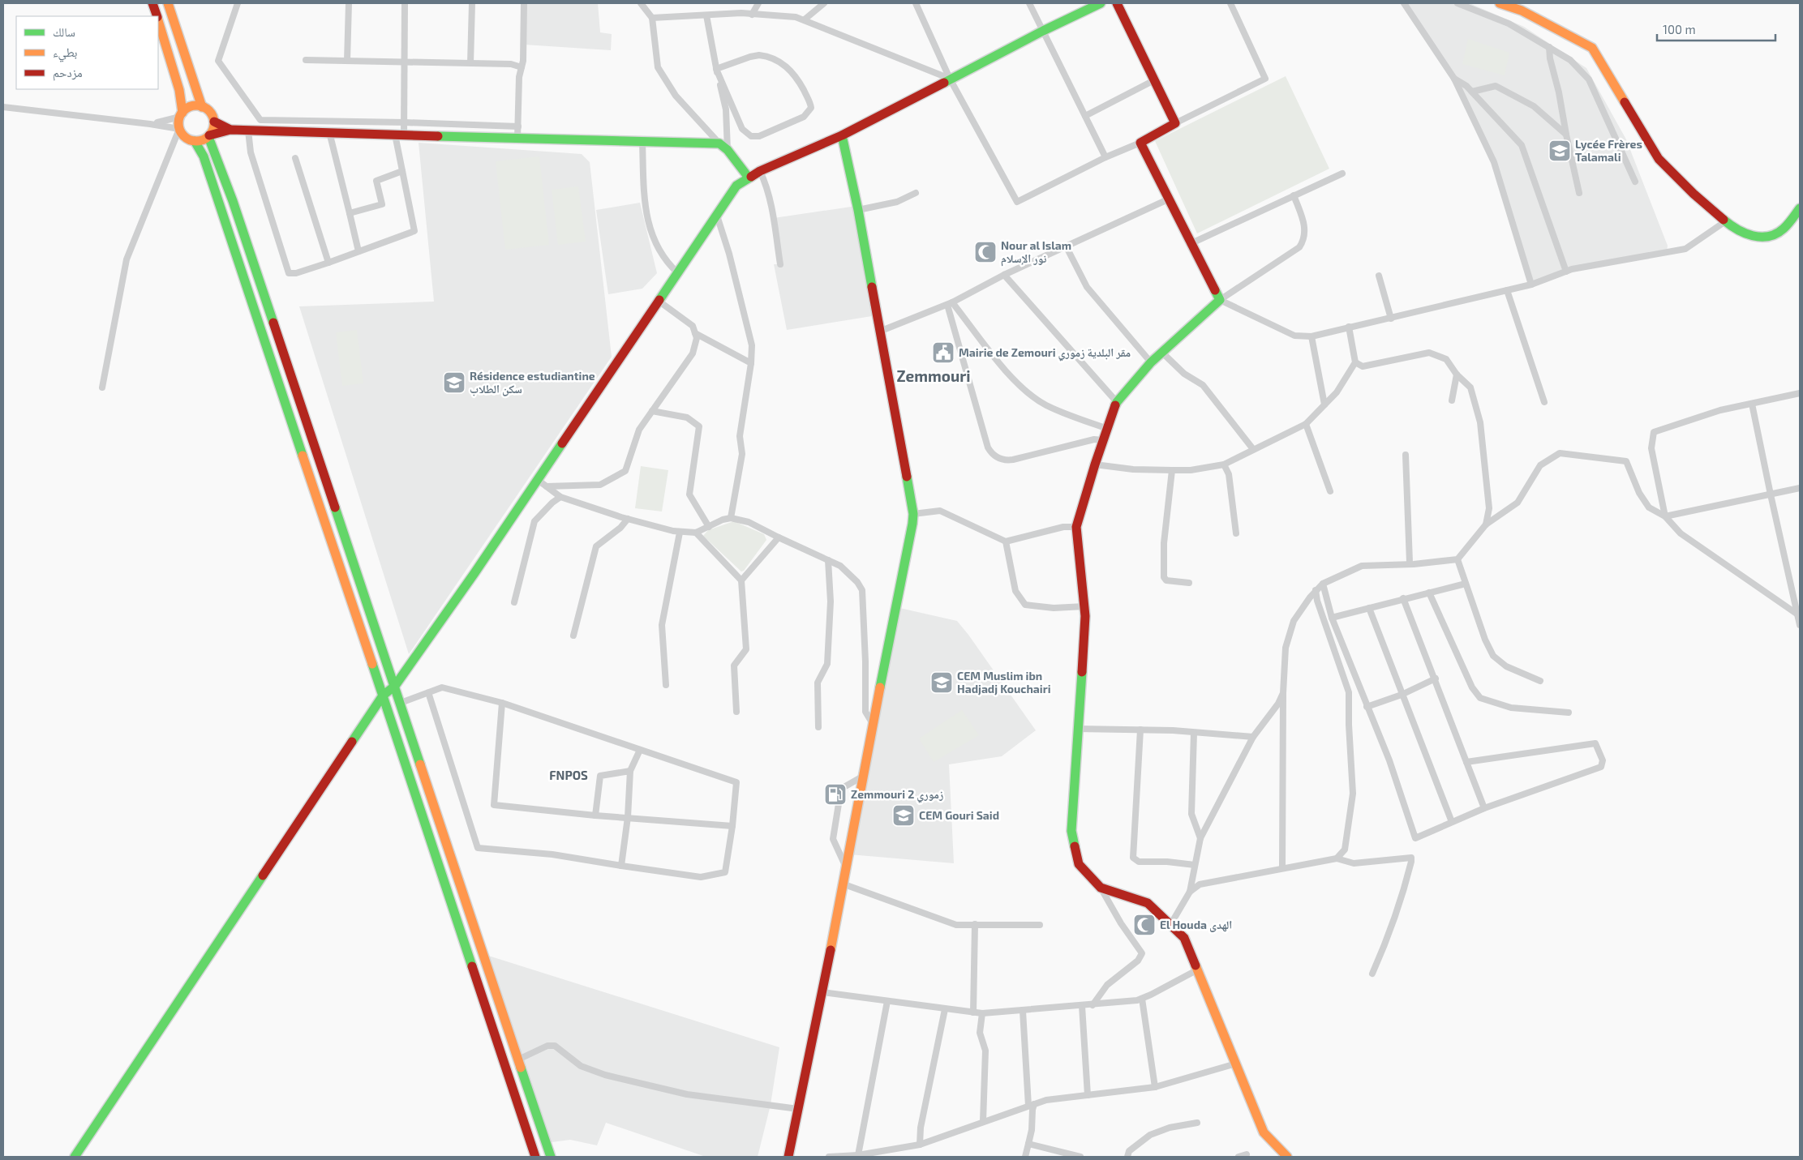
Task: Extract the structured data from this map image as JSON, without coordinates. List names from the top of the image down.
{
  "districts": ["Zemmouri", "FNPOS"],
  "places": {
    "school or university": [
      "Lycée Frères Talamali",
      "Résidence estudiantine سكن الطلاب",
      "CEM Muslim ibn Hadjadj Kouchairi",
      "CEM Gouri Said"
    ],
    "mosque": ["Nour al Islam نور الإسلام", "El Houda الهدى"],
    "public building": ["Mairie de Zemouri مقر البلدية زموري"],
    "fuel station": ["Zemmouri 2 زموري"]
  },
  "legend": ["سالك", "بطيء", "مزدحم"],
  "scale_bar": "100 m"
}
